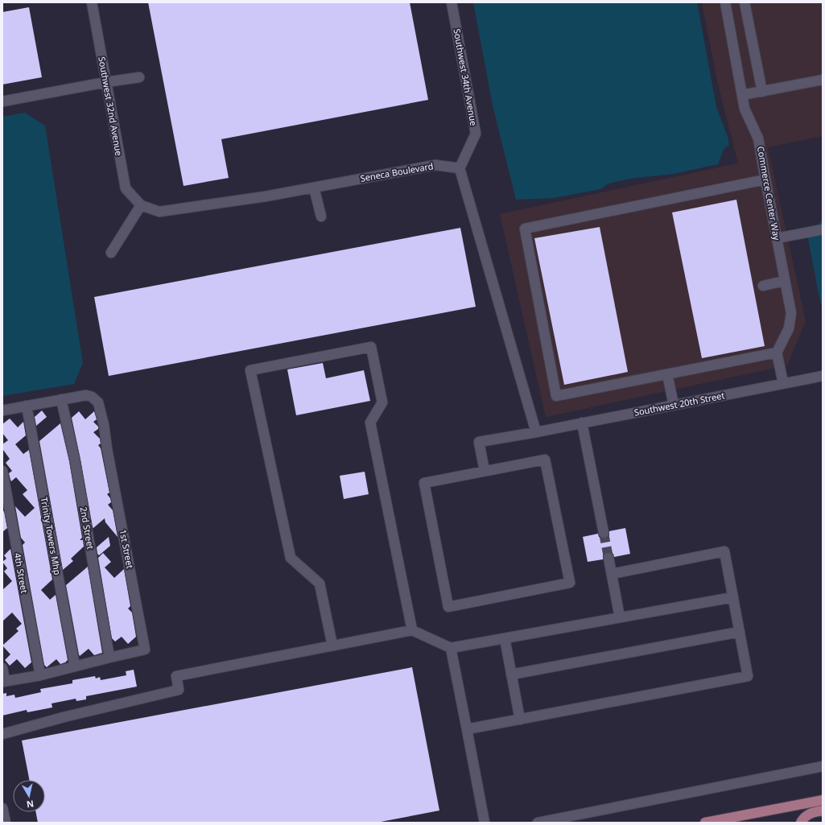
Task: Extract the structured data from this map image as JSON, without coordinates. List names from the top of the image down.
{
  "streets": {
    "street": [
      "Southwest 34th Avenue",
      "Southwest 32nd Avenue",
      "Seneca Boulevard",
      "Commerce Center Way",
      "Southwest 20th Street",
      "2nd Street",
      "Trinity Towers Mhp",
      "1st Street",
      "4th Street"
    ]
  },
  "crossings": [
    ["Southwest 34th Avenue", "Seneca Boulevard"],
    ["Southwest 32nd Avenue", "Seneca Boulevard"],
    ["2nd Street", "1st Street"],
    ["Trinity Towers Mhp", "1st Street"],
    ["1st Street", "4th Street"]
  ],
  "north": "bottom"
}
